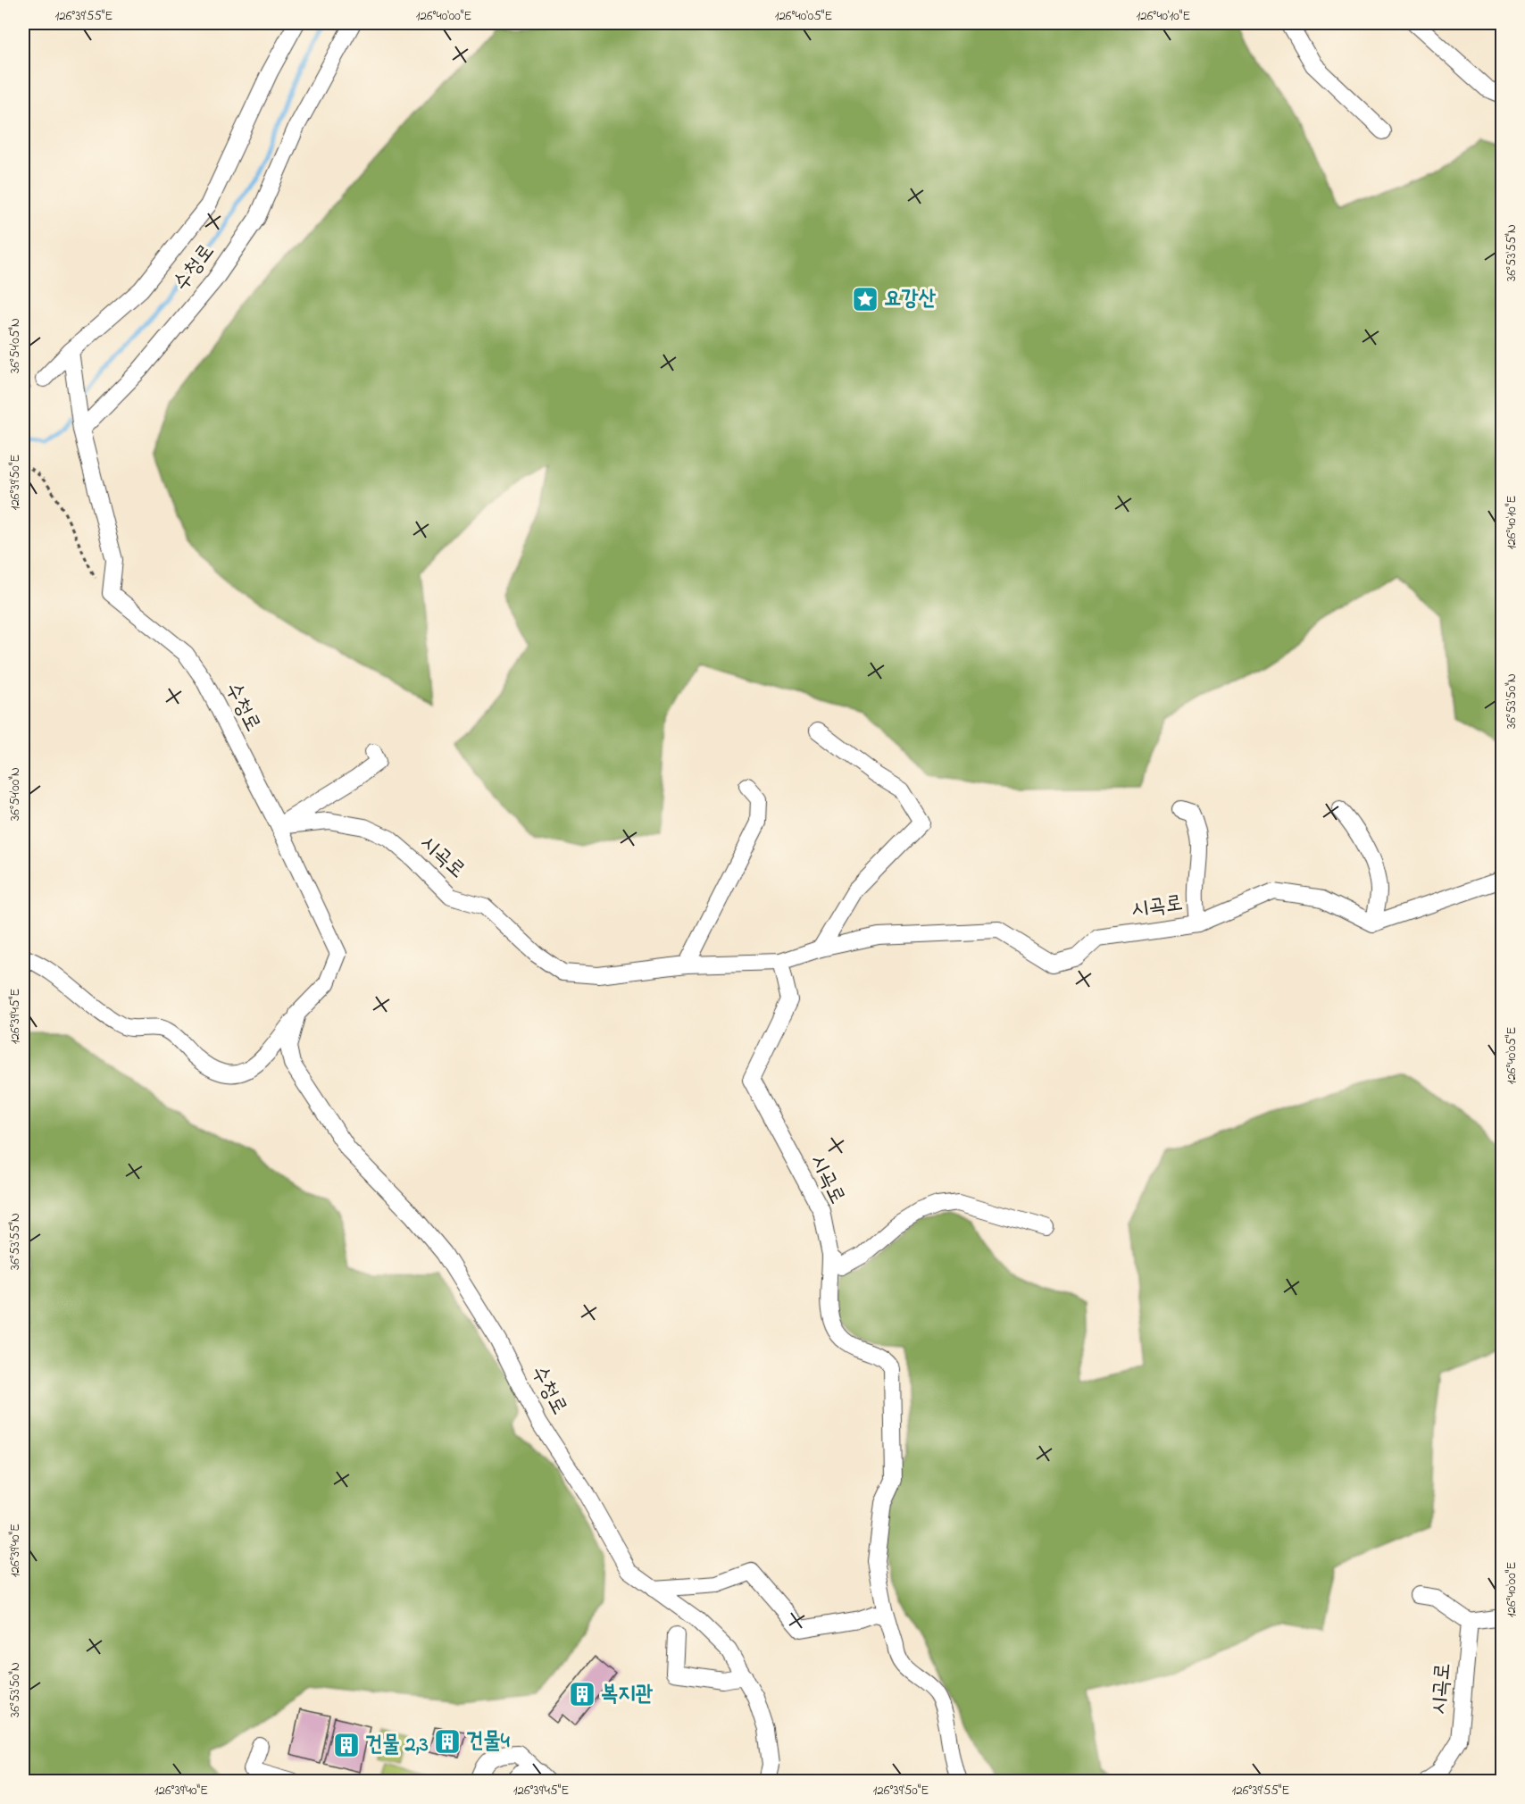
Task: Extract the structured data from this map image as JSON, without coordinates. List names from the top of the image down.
{
  "streets": {
    "street": ["수청로", "시곡로"]
  },
  "crossings": [
    ["수청로", "시곡로"]
  ],
  "places": {
    "place": ["요강산"],
    "building": ["복지관", "건물4", "건물 2,3"]
  },
  "coordinates": [
    "126°39'55\"E",
    "126°40'00\"E",
    "126°40'05\"E",
    "126°40'10\"E",
    "36°53'55\"N",
    "36°54'05\"N",
    "126°39'50\"E",
    "36°53'50\"N",
    "36°54'00\"N",
    "126°39'45\"E",
    "126°39'40\"E"
  ]
}
